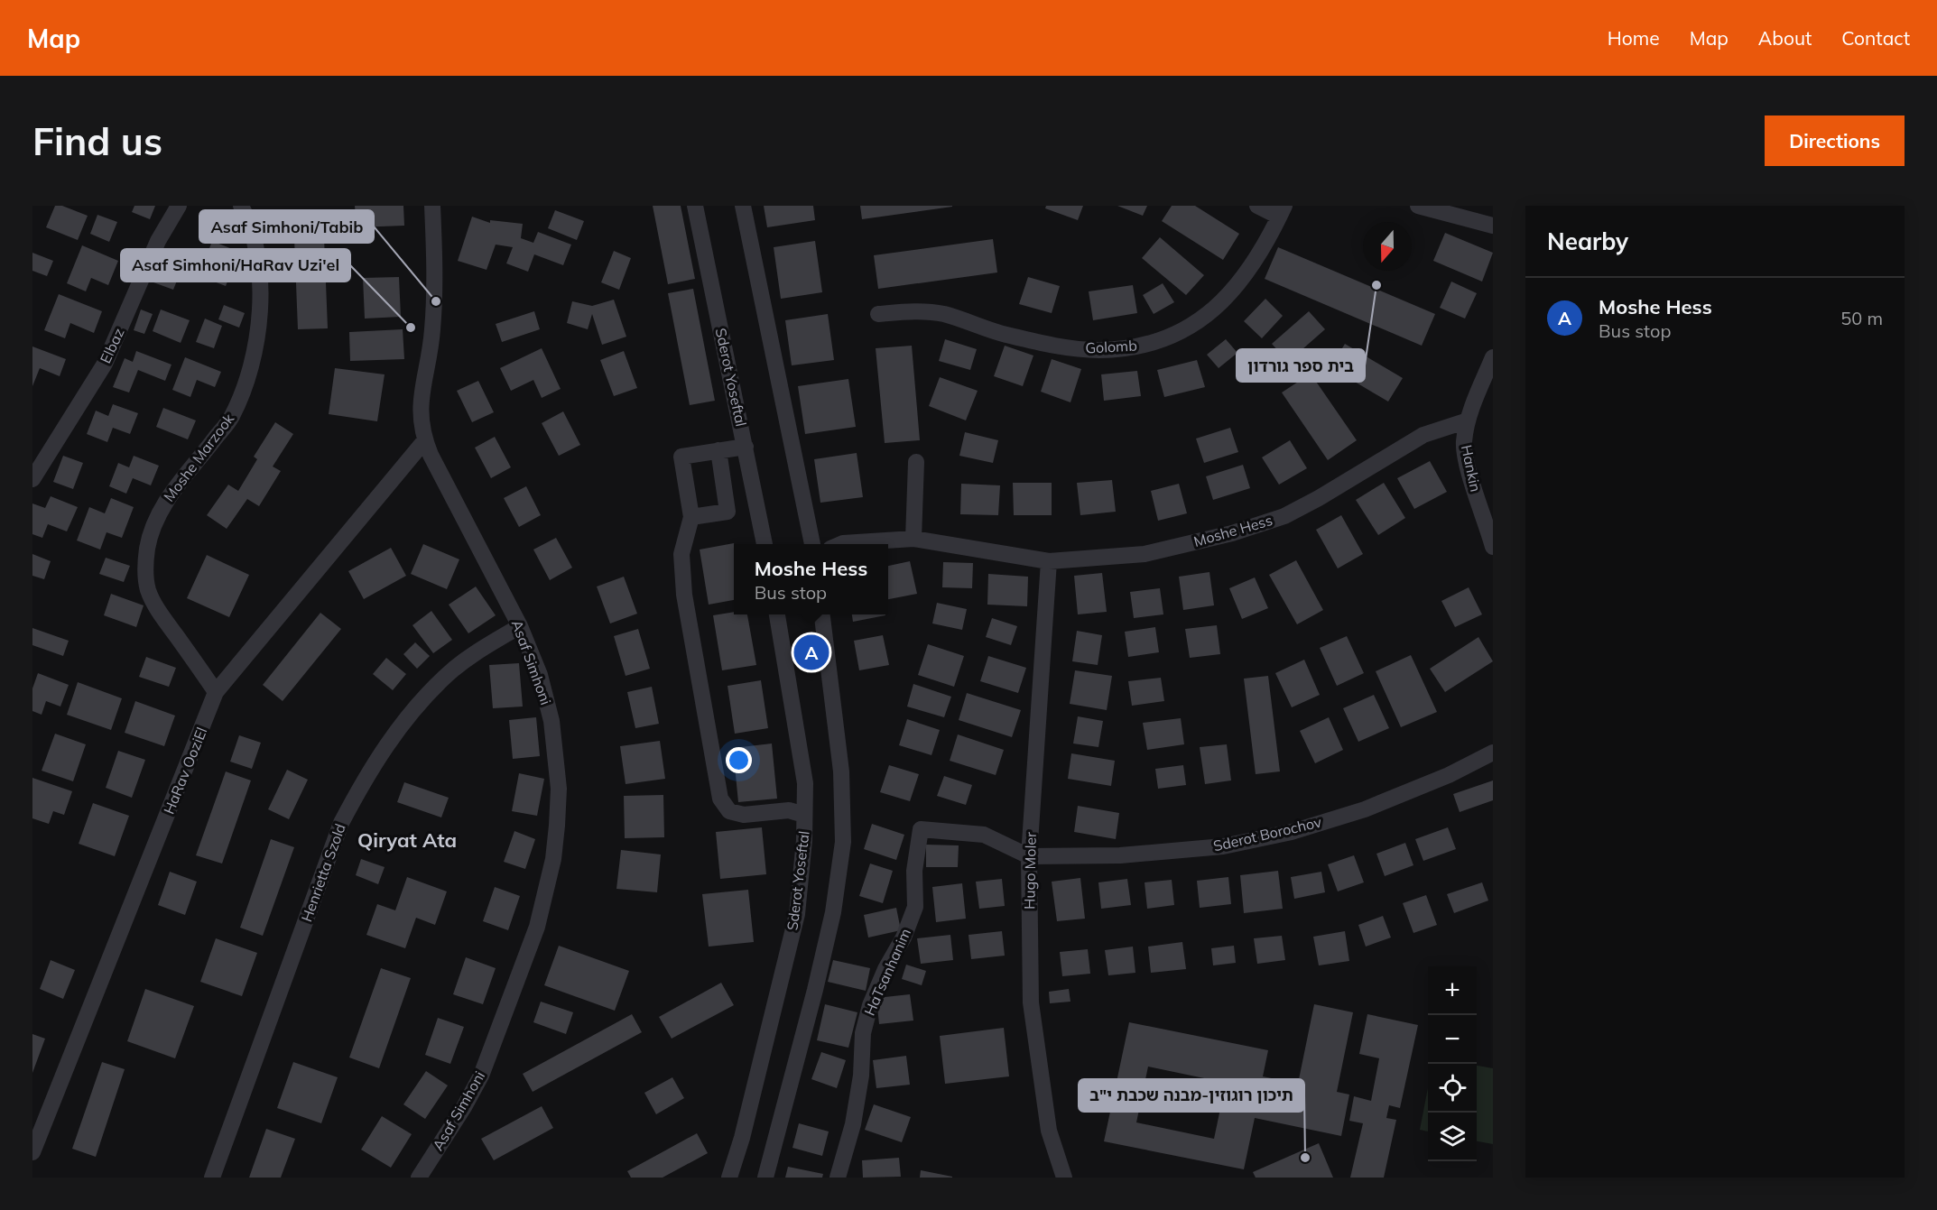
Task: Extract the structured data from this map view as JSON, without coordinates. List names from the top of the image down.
{
  "streets": {
    "street": [
      "Elbaz",
      "Golomb",
      "Sderot Yoseftal",
      "Moshe Marzook",
      "Hankin",
      "Moshe Hess",
      "Asaf Simhoni",
      "HaRav OoziEl",
      "Sderot Borochov",
      "Hugo Moler",
      "Henrietta Szold",
      "HaTsanhanim"
    ]
  },
  "crossings": [
    ["Moshe Marzook", "HaRav OoziEl"],
    ["Hankin", "Moshe Hess"],
    ["Moshe Hess", "Hugo Moler"],
    ["Asaf Simhoni", "HaRav OoziEl"],
    ["Asaf Simhoni", "Henrietta Szold"],
    ["Sderot Borochov", "Hugo Moler"],
    ["Sderot Borochov", "HaTsanhanim"],
    ["Hugo Moler", "HaTsanhanim"]
  ],
  "districts": ["Qiryat Ata"],
  "places": [
    "בית ספר גורדון",
    "Asaf Simhoni/Tabib",
    "Asaf Simhoni/HaRav Uzi'el",
    "תיכון רוגוזין-מבנה שכבת י\"ב"
  ],
  "north": "bottom",
  "page": {
    "header": "Map",
    "nav": [
      "Home",
      "Map",
      "About",
      "Contact"
    ],
    "buttons": "Directions",
    "title": "Find us",
    "heading": "Nearby",
    "list": [
      {
        "mark": "A",
        "name": "Moshe Hess",
        "note": "Bus stop",
        "value": "50 m"
      }
    ],
    "popup": ["Moshe Hess", "Bus stop"],
    "pins": "A",
    "map_buttons": ["+", "−"]
  }
}
